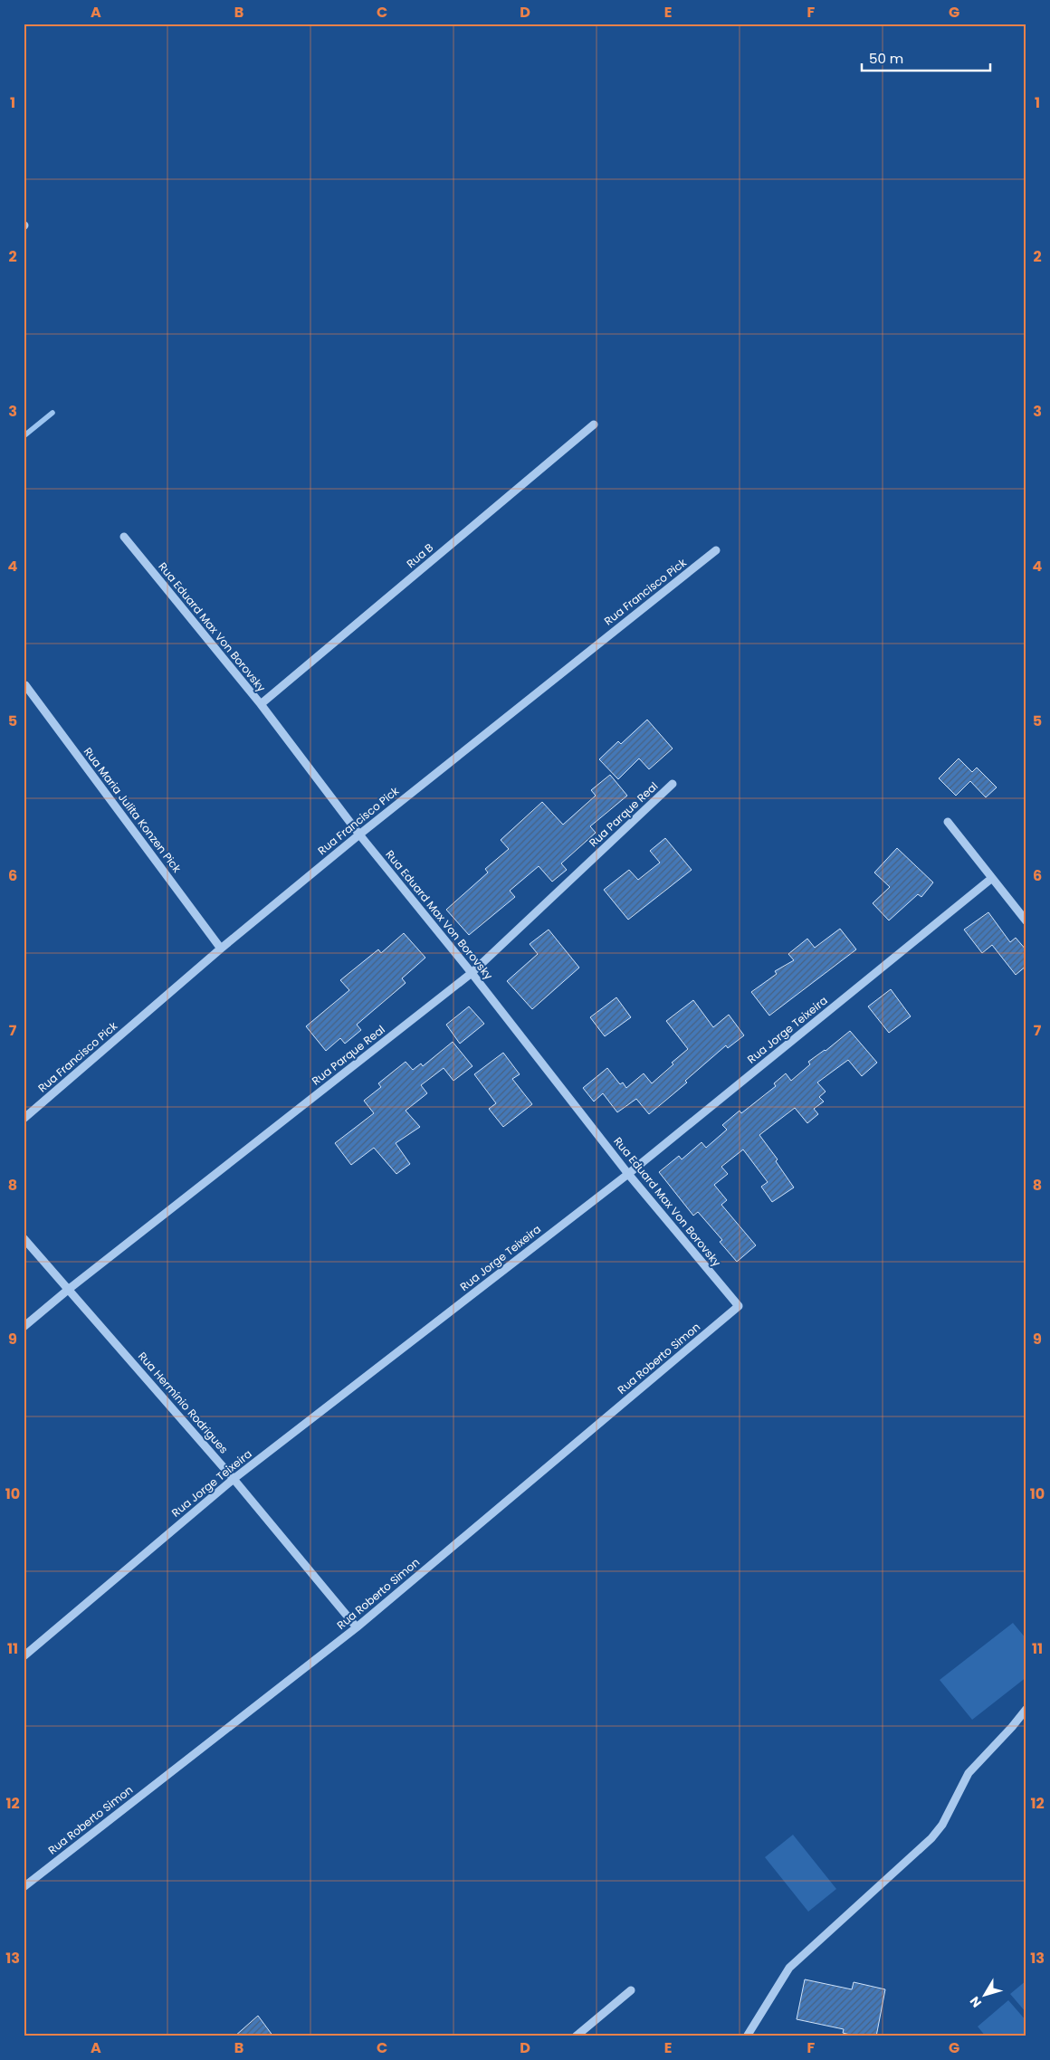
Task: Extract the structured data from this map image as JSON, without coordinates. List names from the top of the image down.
{
  "streets": {
    "street": [
      "Rua B",
      "Rua Francisco Pick",
      "Rua Eduard Max Von Borovsky",
      "Rua Maria Julita Konzen Pick",
      "Rua Parque Real",
      "Rua Jorge Teixeira",
      "Rua Roberto Simon",
      "Rua Hermínio Rodrigues"
    ]
  },
  "crossings": [
    ["Rua B", "Rua Eduard Max Von Borovsky"],
    ["Rua Francisco Pick", "Rua Eduard Max Von Borovsky"],
    ["Rua Francisco Pick", "Rua Maria Julita Konzen Pick"],
    ["Rua Eduard Max Von Borovsky", "Rua Parque Real"],
    ["Rua Eduard Max Von Borovsky", "Rua Jorge Teixeira"],
    ["Rua Eduard Max Von Borovsky", "Rua Roberto Simon"],
    ["Rua Parque Real", "Rua Hermínio Rodrigues"],
    ["Rua Jorge Teixeira", "Rua Hermínio Rodrigues"],
    ["Rua Roberto Simon", "Rua Hermínio Rodrigues"]
  ],
  "scale_bar": "50 m",
  "north": "bottom left",
  "grid": {
    "columns": [
      "A",
      "B",
      "C",
      "D",
      "E",
      "F",
      "G"
    ],
    "rows": [
      "1",
      "2",
      "3",
      "4",
      "5",
      "6",
      "7",
      "8",
      "9",
      "10",
      "11",
      "12",
      "13"
    ]
  }
}
